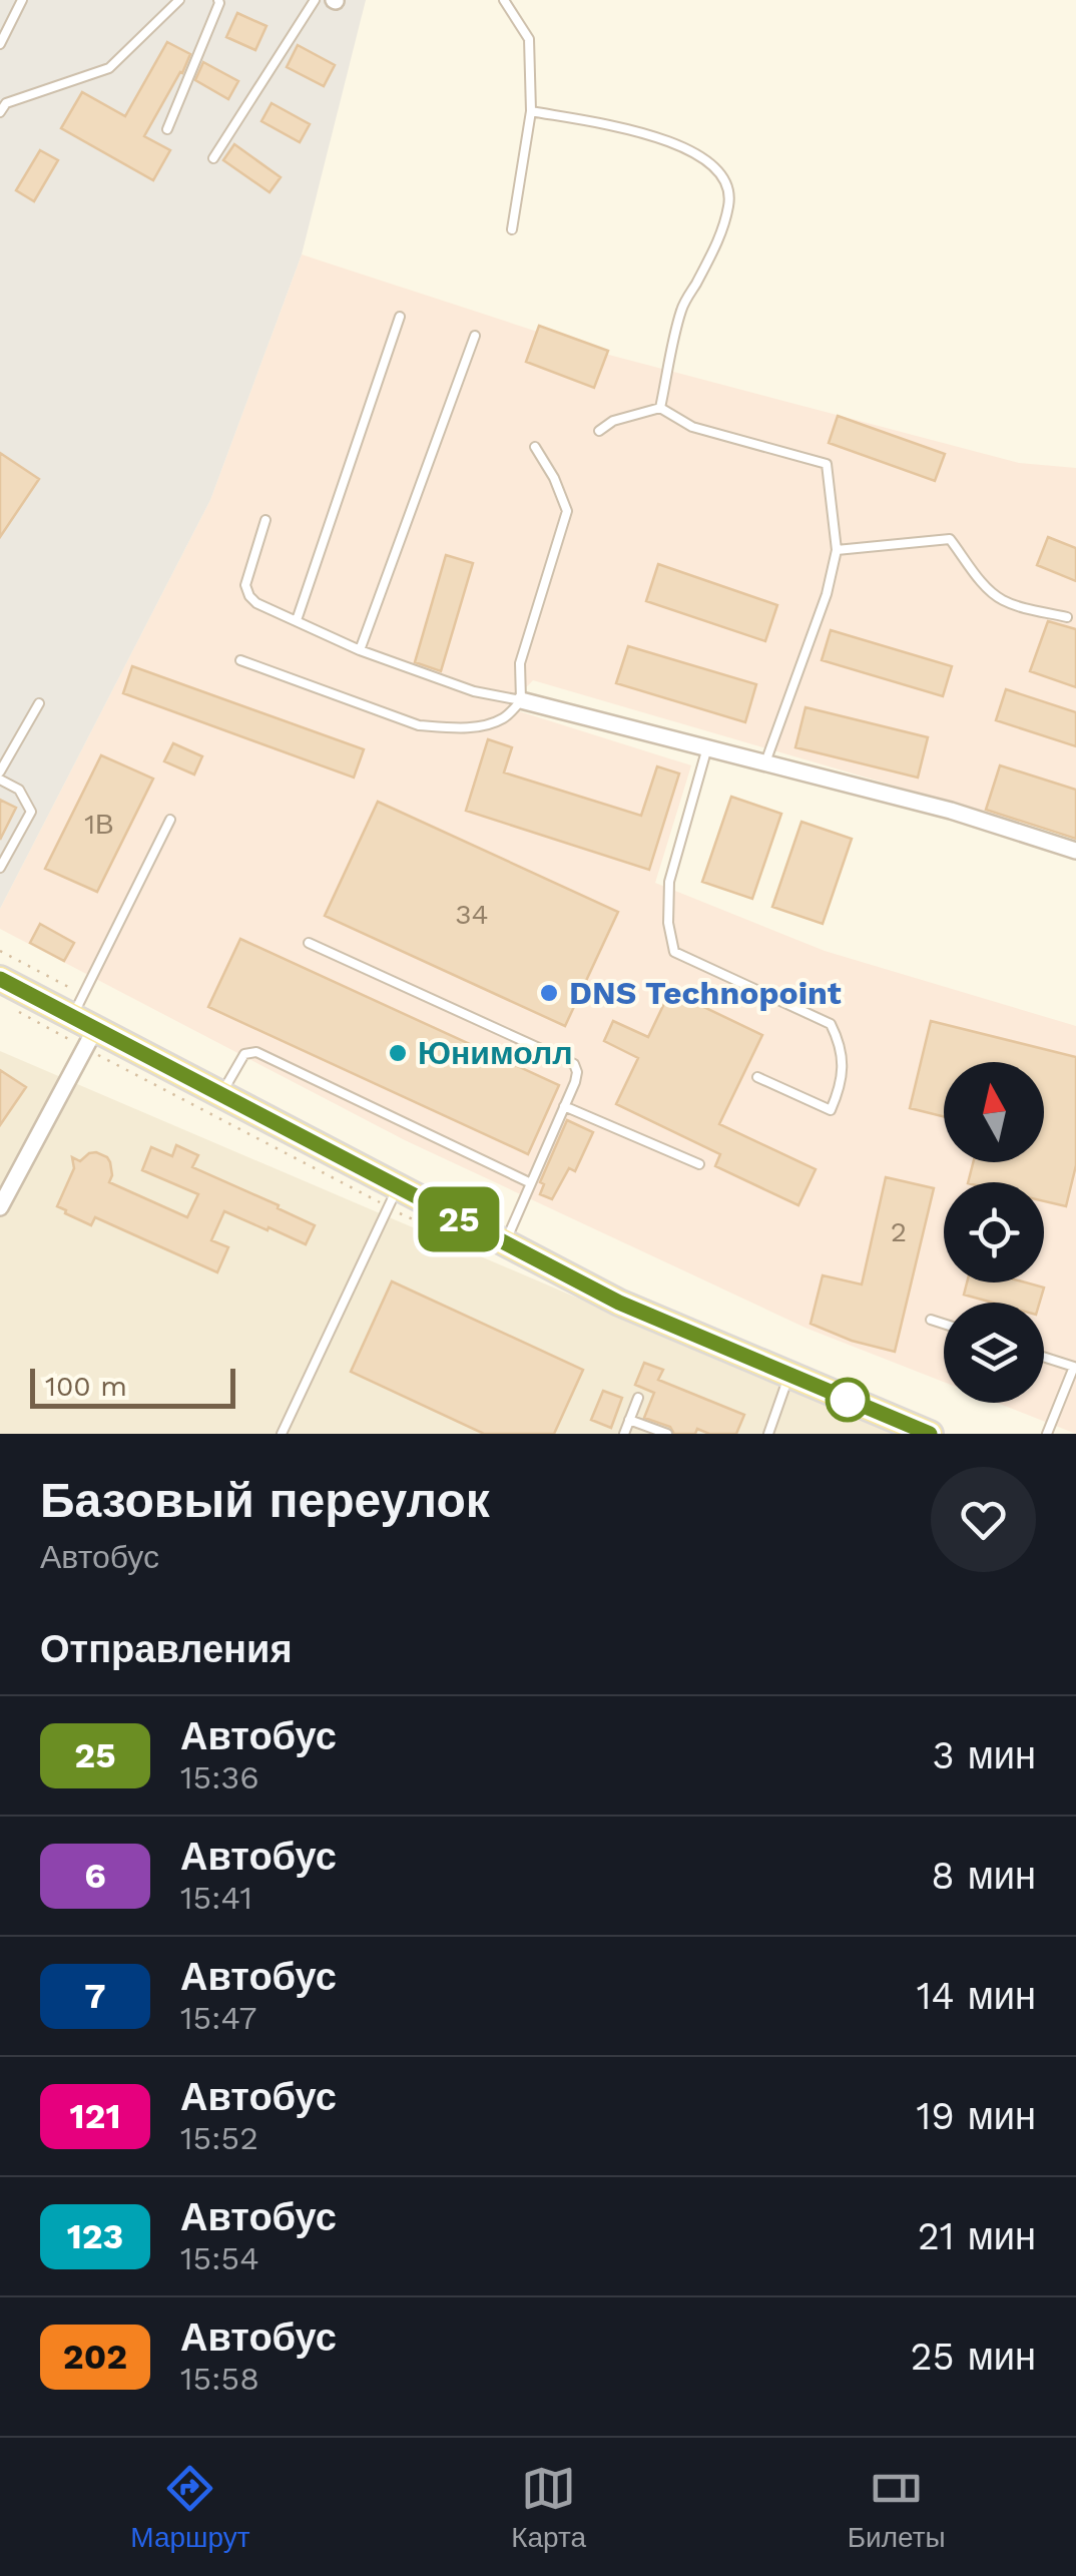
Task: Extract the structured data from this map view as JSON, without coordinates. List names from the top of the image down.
{
  "places": ["DNS Technopoint", "Юнимолл"],
  "lines": ["bus line 25"],
  "house_numbers": ["1В", "34", "2"],
  "scale_bar": "100 m",
  "north": "top",
  "page": {
    "on_map": "25",
    "scale": "100 m",
    "heading": [
      ["Базовый переулок", "Автобус"],
      "Отправления"
    ],
    "list": [
      {
        "mark": "25",
        "name": "Автобус",
        "note": "15:36",
        "value": "3 мин"
      },
      {
        "mark": "6",
        "name": "Автобус",
        "note": "15:41",
        "value": "8 мин"
      },
      {
        "mark": "7",
        "name": "Автобус",
        "note": "15:47",
        "value": "14 мин"
      },
      {
        "mark": "121",
        "name": "Автобус",
        "note": "15:52",
        "value": "19 мин"
      },
      {
        "mark": "123",
        "name": "Автобус",
        "note": "15:54",
        "value": "21 мин"
      },
      {
        "mark": "202",
        "name": "Автобус",
        "note": "15:58",
        "value": "25 мин"
      }
    ],
    "tabs": ["Маршрут", "Карта", "Билеты"]
  }
}
